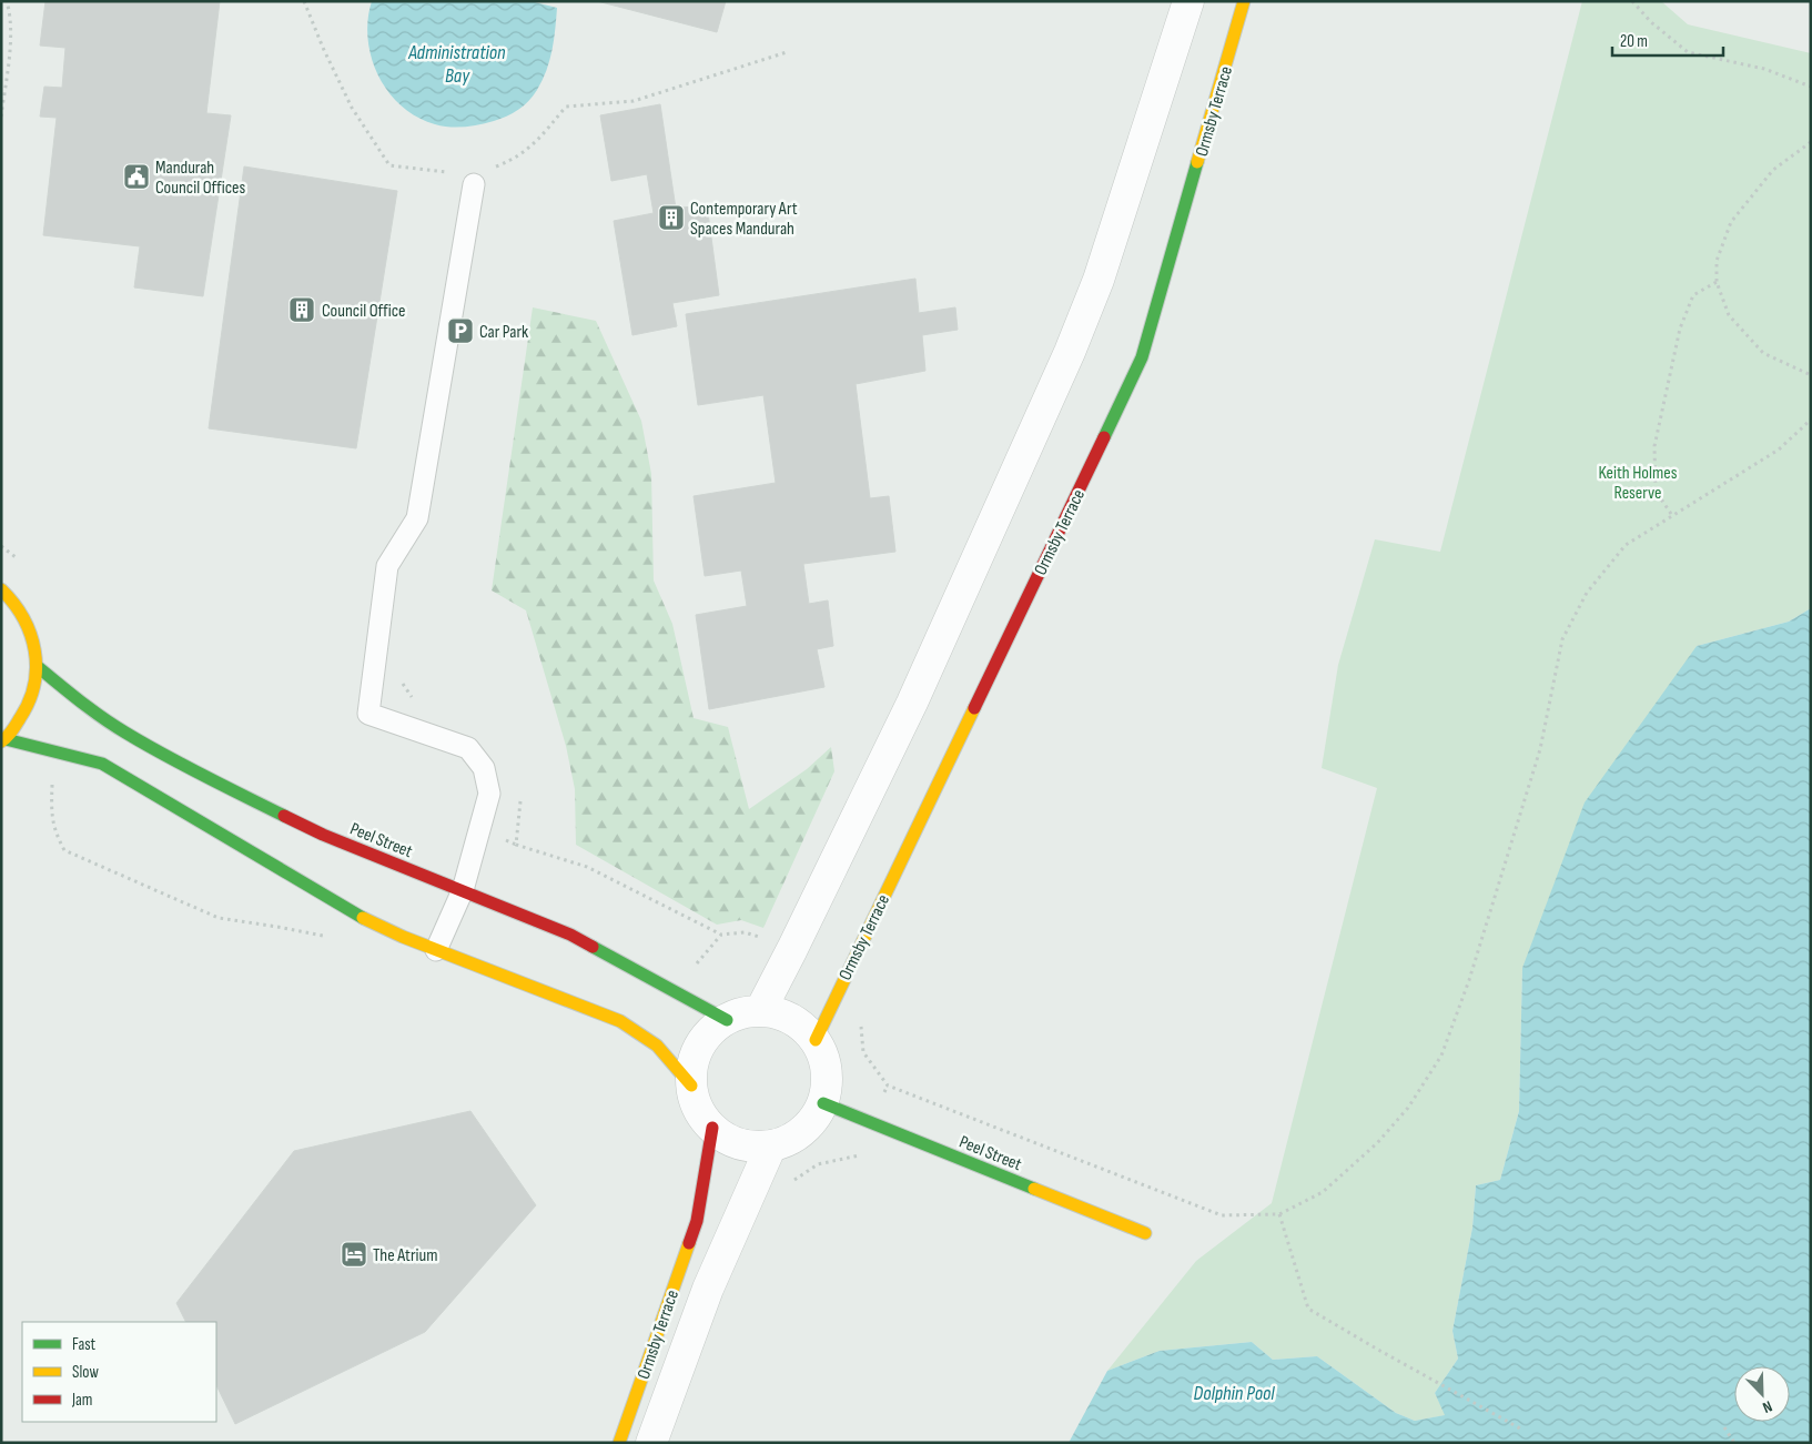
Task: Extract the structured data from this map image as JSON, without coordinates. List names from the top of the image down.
{
  "streets": {
    "street": ["Ormsby Terrace", "Peel Street"]
  },
  "crossings": [
    ["Ormsby Terrace", "Peel Street"]
  ],
  "water": ["Administration Bay", "Dolphin Pool"],
  "parks": ["Keith Holmes Reserve"],
  "places": {
    "public building": ["Mandurah Council Offices"],
    "building": ["Contemporary Art Spaces Mandurah", "Council Office"],
    "parking": ["Car Park"],
    "hotel": ["The Atrium"]
  },
  "legend": ["Fast", "Slow", "Jam"],
  "scale_bar": "20 m",
  "north": "bottom right"
}
